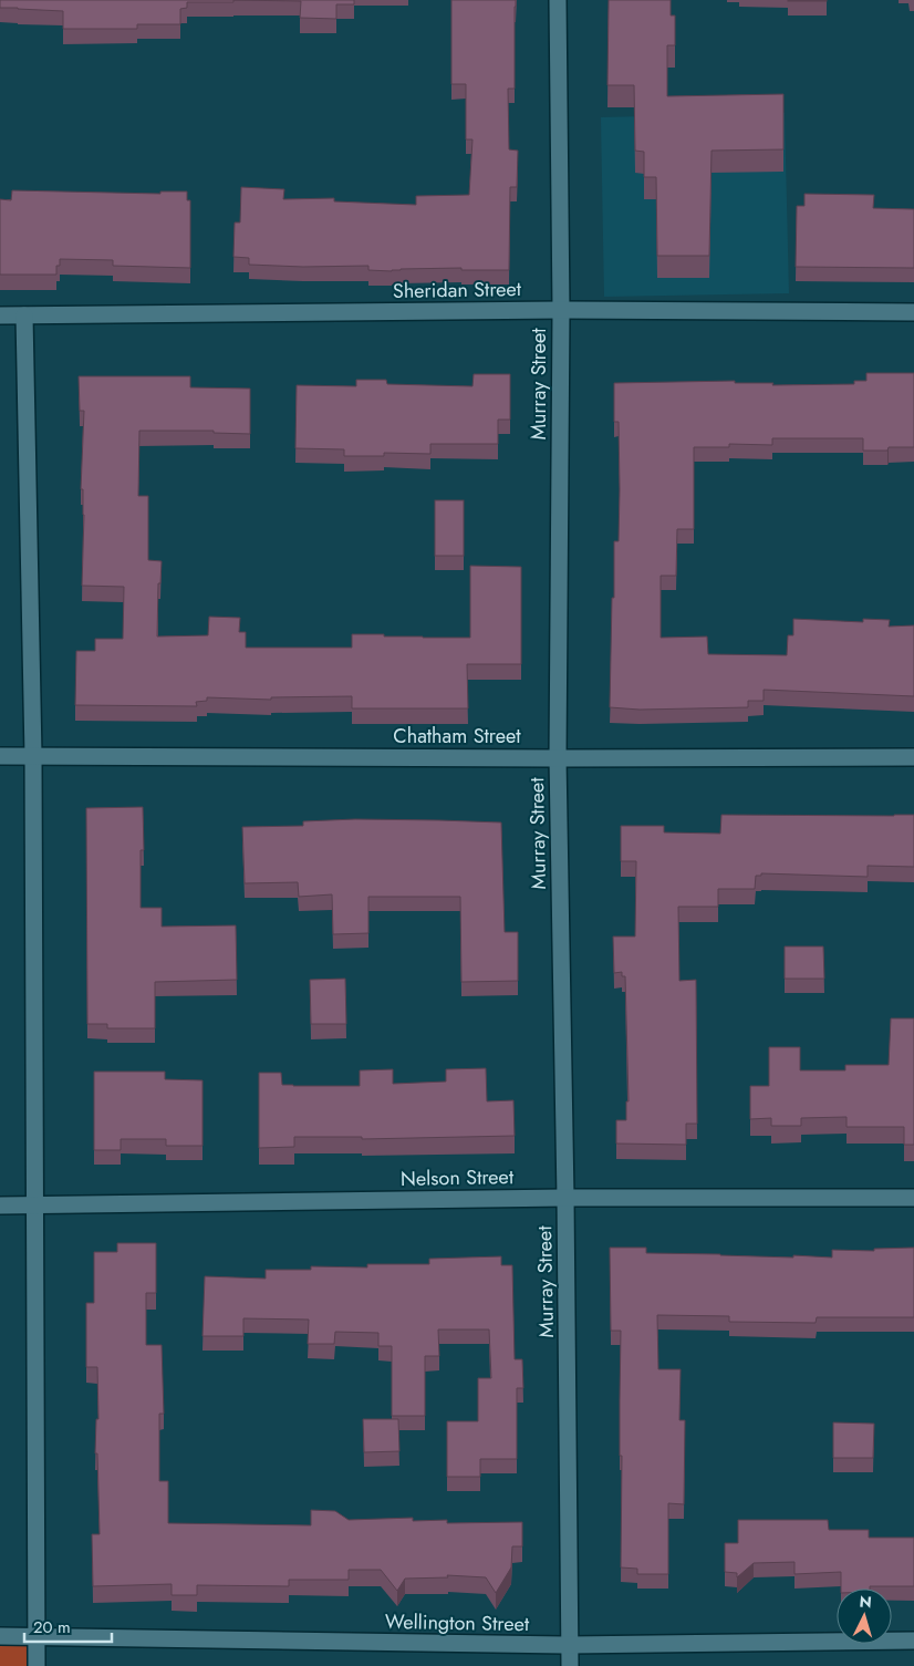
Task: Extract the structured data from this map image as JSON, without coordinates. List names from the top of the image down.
{
  "streets": {
    "street": [
      "Sheridan Street",
      "Murray Street",
      "Chatham Street",
      "Nelson Street",
      "Wellington Street"
    ]
  },
  "crossings": [
    ["Sheridan Street", "Murray Street"],
    ["Murray Street", "Chatham Street"],
    ["Murray Street", "Nelson Street"],
    ["Murray Street", "Wellington Street"]
  ],
  "scale_bar": "20 m",
  "north": "top"
}
